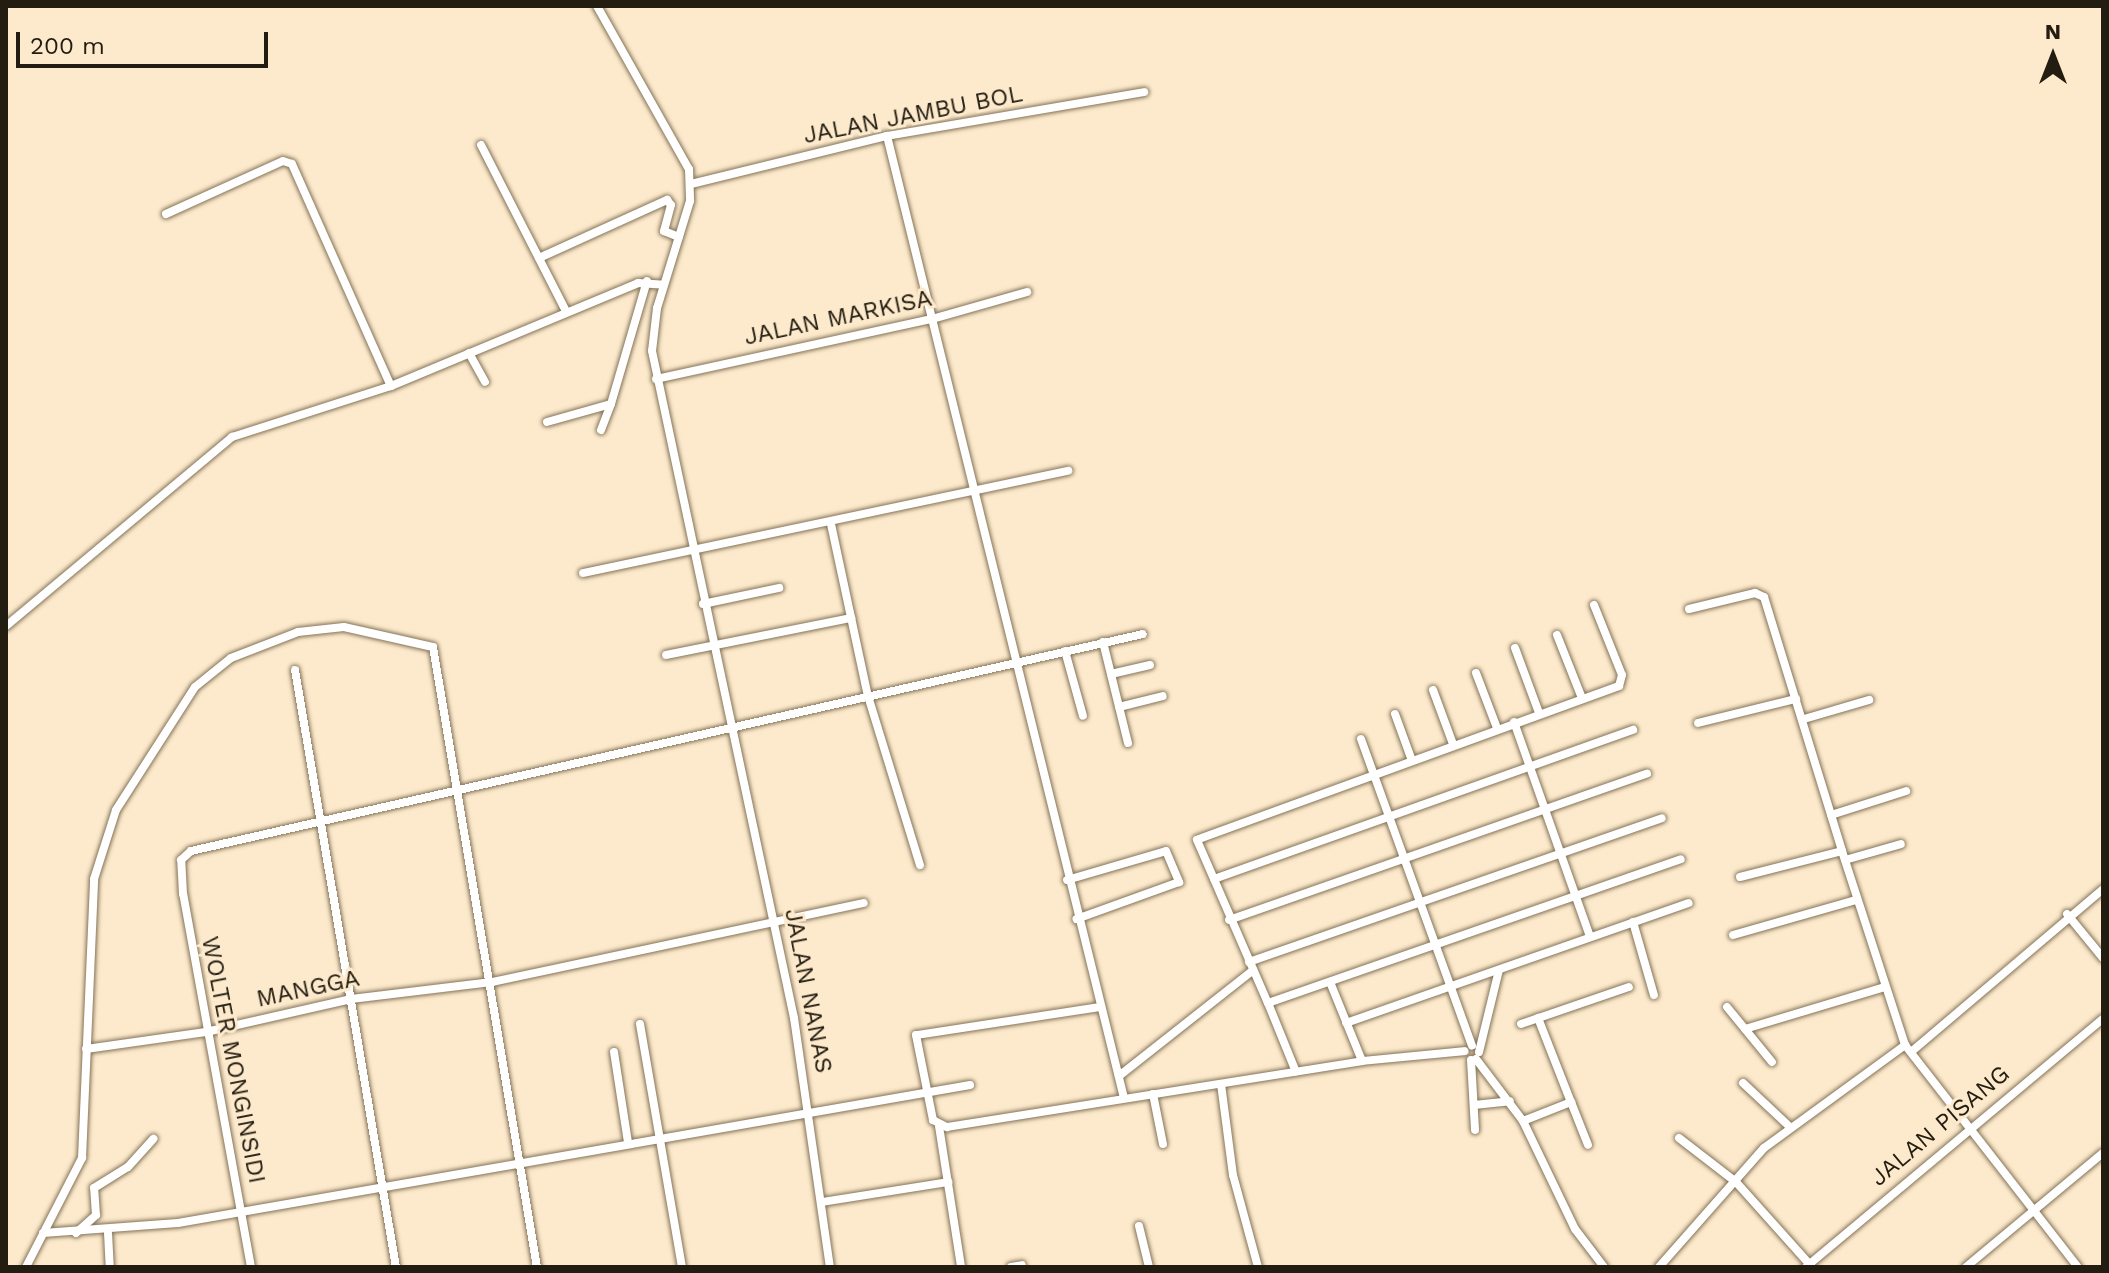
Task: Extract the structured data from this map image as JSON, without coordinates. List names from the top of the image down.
{
  "streets": {
    "street": [
      "JALAN JAMBU BOL",
      "JALAN MARKISA",
      "MANGGA",
      "JALAN NANAS",
      "WOLTER MONGINSIDI",
      "JALAN PISANG"
    ]
  },
  "crossings": [
    ["JALAN MARKISA", "JALAN NANAS"],
    ["MANGGA", "JALAN NANAS"],
    ["MANGGA", "WOLTER MONGINSIDI"]
  ],
  "scale_bar": "200 m",
  "north": "top"
}
